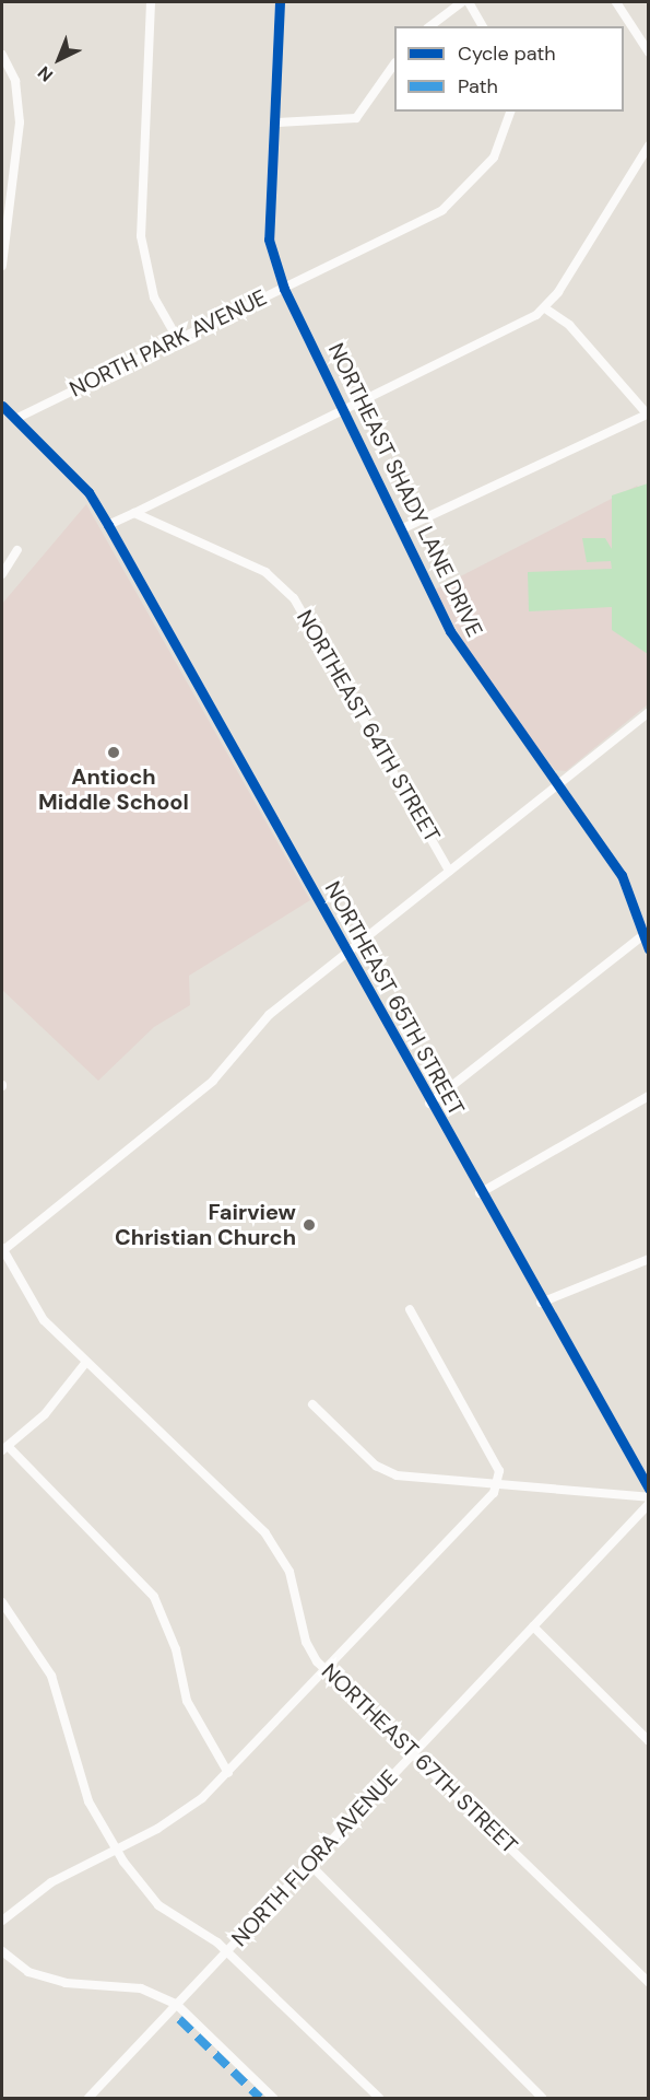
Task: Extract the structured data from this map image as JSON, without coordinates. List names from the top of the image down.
{
  "streets": {
    "street": [
      "NORTH PARK AVENUE",
      "NORTHEAST SHADY LANE DRIVE",
      "NORTHEAST 64TH STREET",
      "NORTHEAST 65TH STREET",
      "NORTHEAST 67TH STREET",
      "NORTH FLORA AVENUE"
    ]
  },
  "crossings": [
    ["NORTH PARK AVENUE", "NORTHEAST SHADY LANE DRIVE"],
    ["NORTHEAST 67TH STREET", "NORTH FLORA AVENUE"]
  ],
  "places": ["Antioch Middle School", "Fairview Christian Church"],
  "legend": ["Cycle path", "Path"],
  "north": "bottom left"
}
